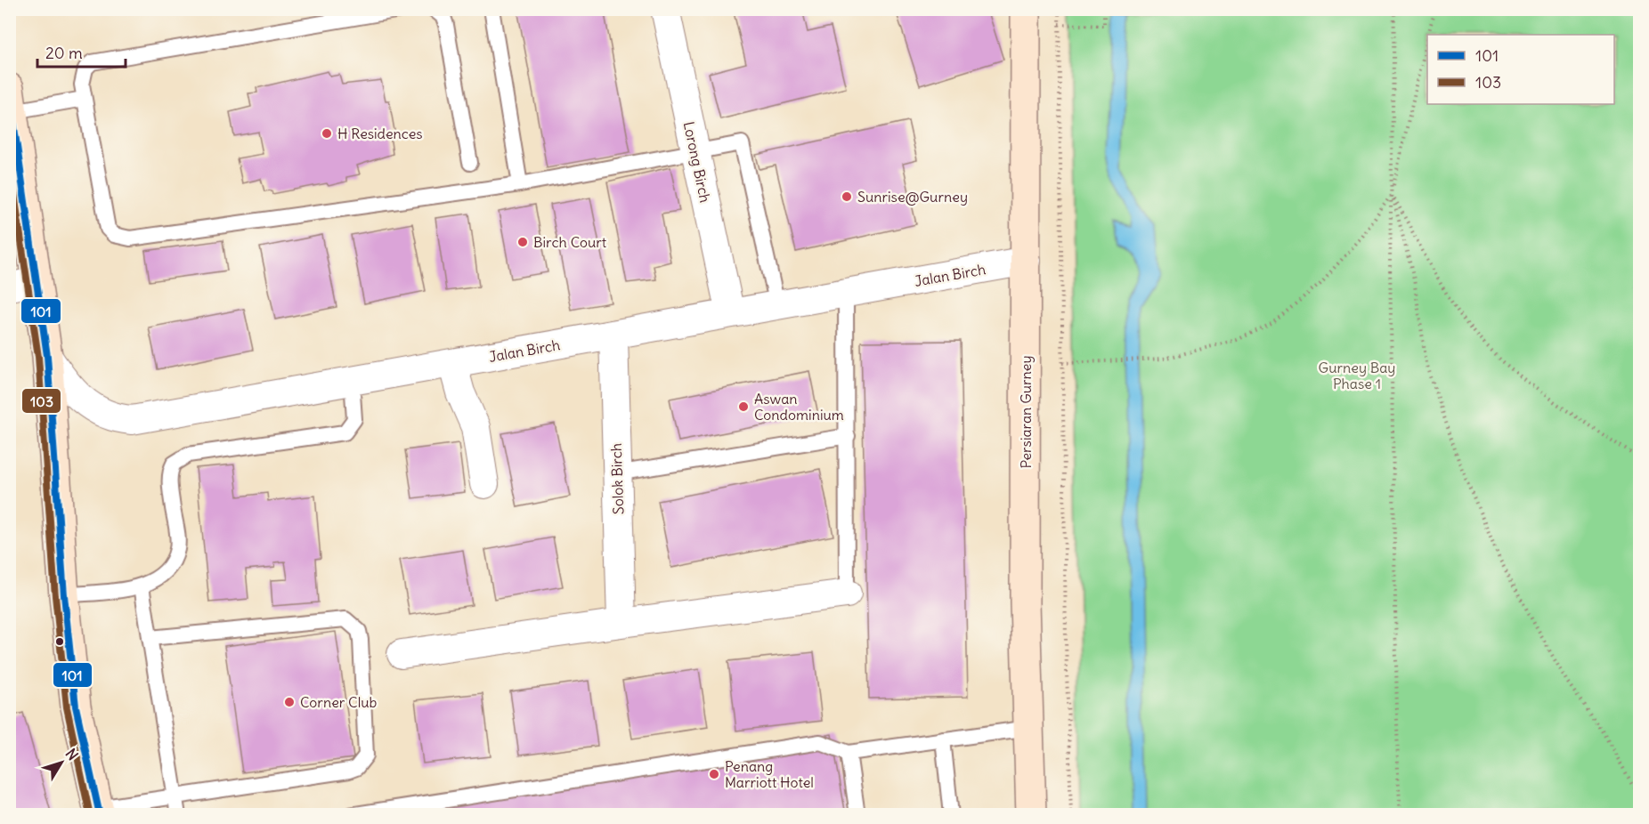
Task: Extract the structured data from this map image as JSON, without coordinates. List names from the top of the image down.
{
  "streets": {
    "main road": ["Persiaran Gurney"],
    "street": ["Lorong Birch", "Jalan Birch", "Solok Birch"]
  },
  "crossings": [
    ["Lorong Birch", "Jalan Birch"],
    ["Jalan Birch", "Persiaran Gurney"],
    ["Jalan Birch", "Solok Birch"]
  ],
  "parks": ["Gurney Bay Phase 1"],
  "places": [
    "H Residences",
    "Sunrise@Gurney",
    "Birch Court",
    "Aswan Condominium",
    "Corner Club",
    "Penang Marriott Hotel"
  ],
  "lines": ["transit line 101", "transit line 103"],
  "legend": ["101", "103"],
  "scale_bar": "20 m",
  "north": "top right"
}
